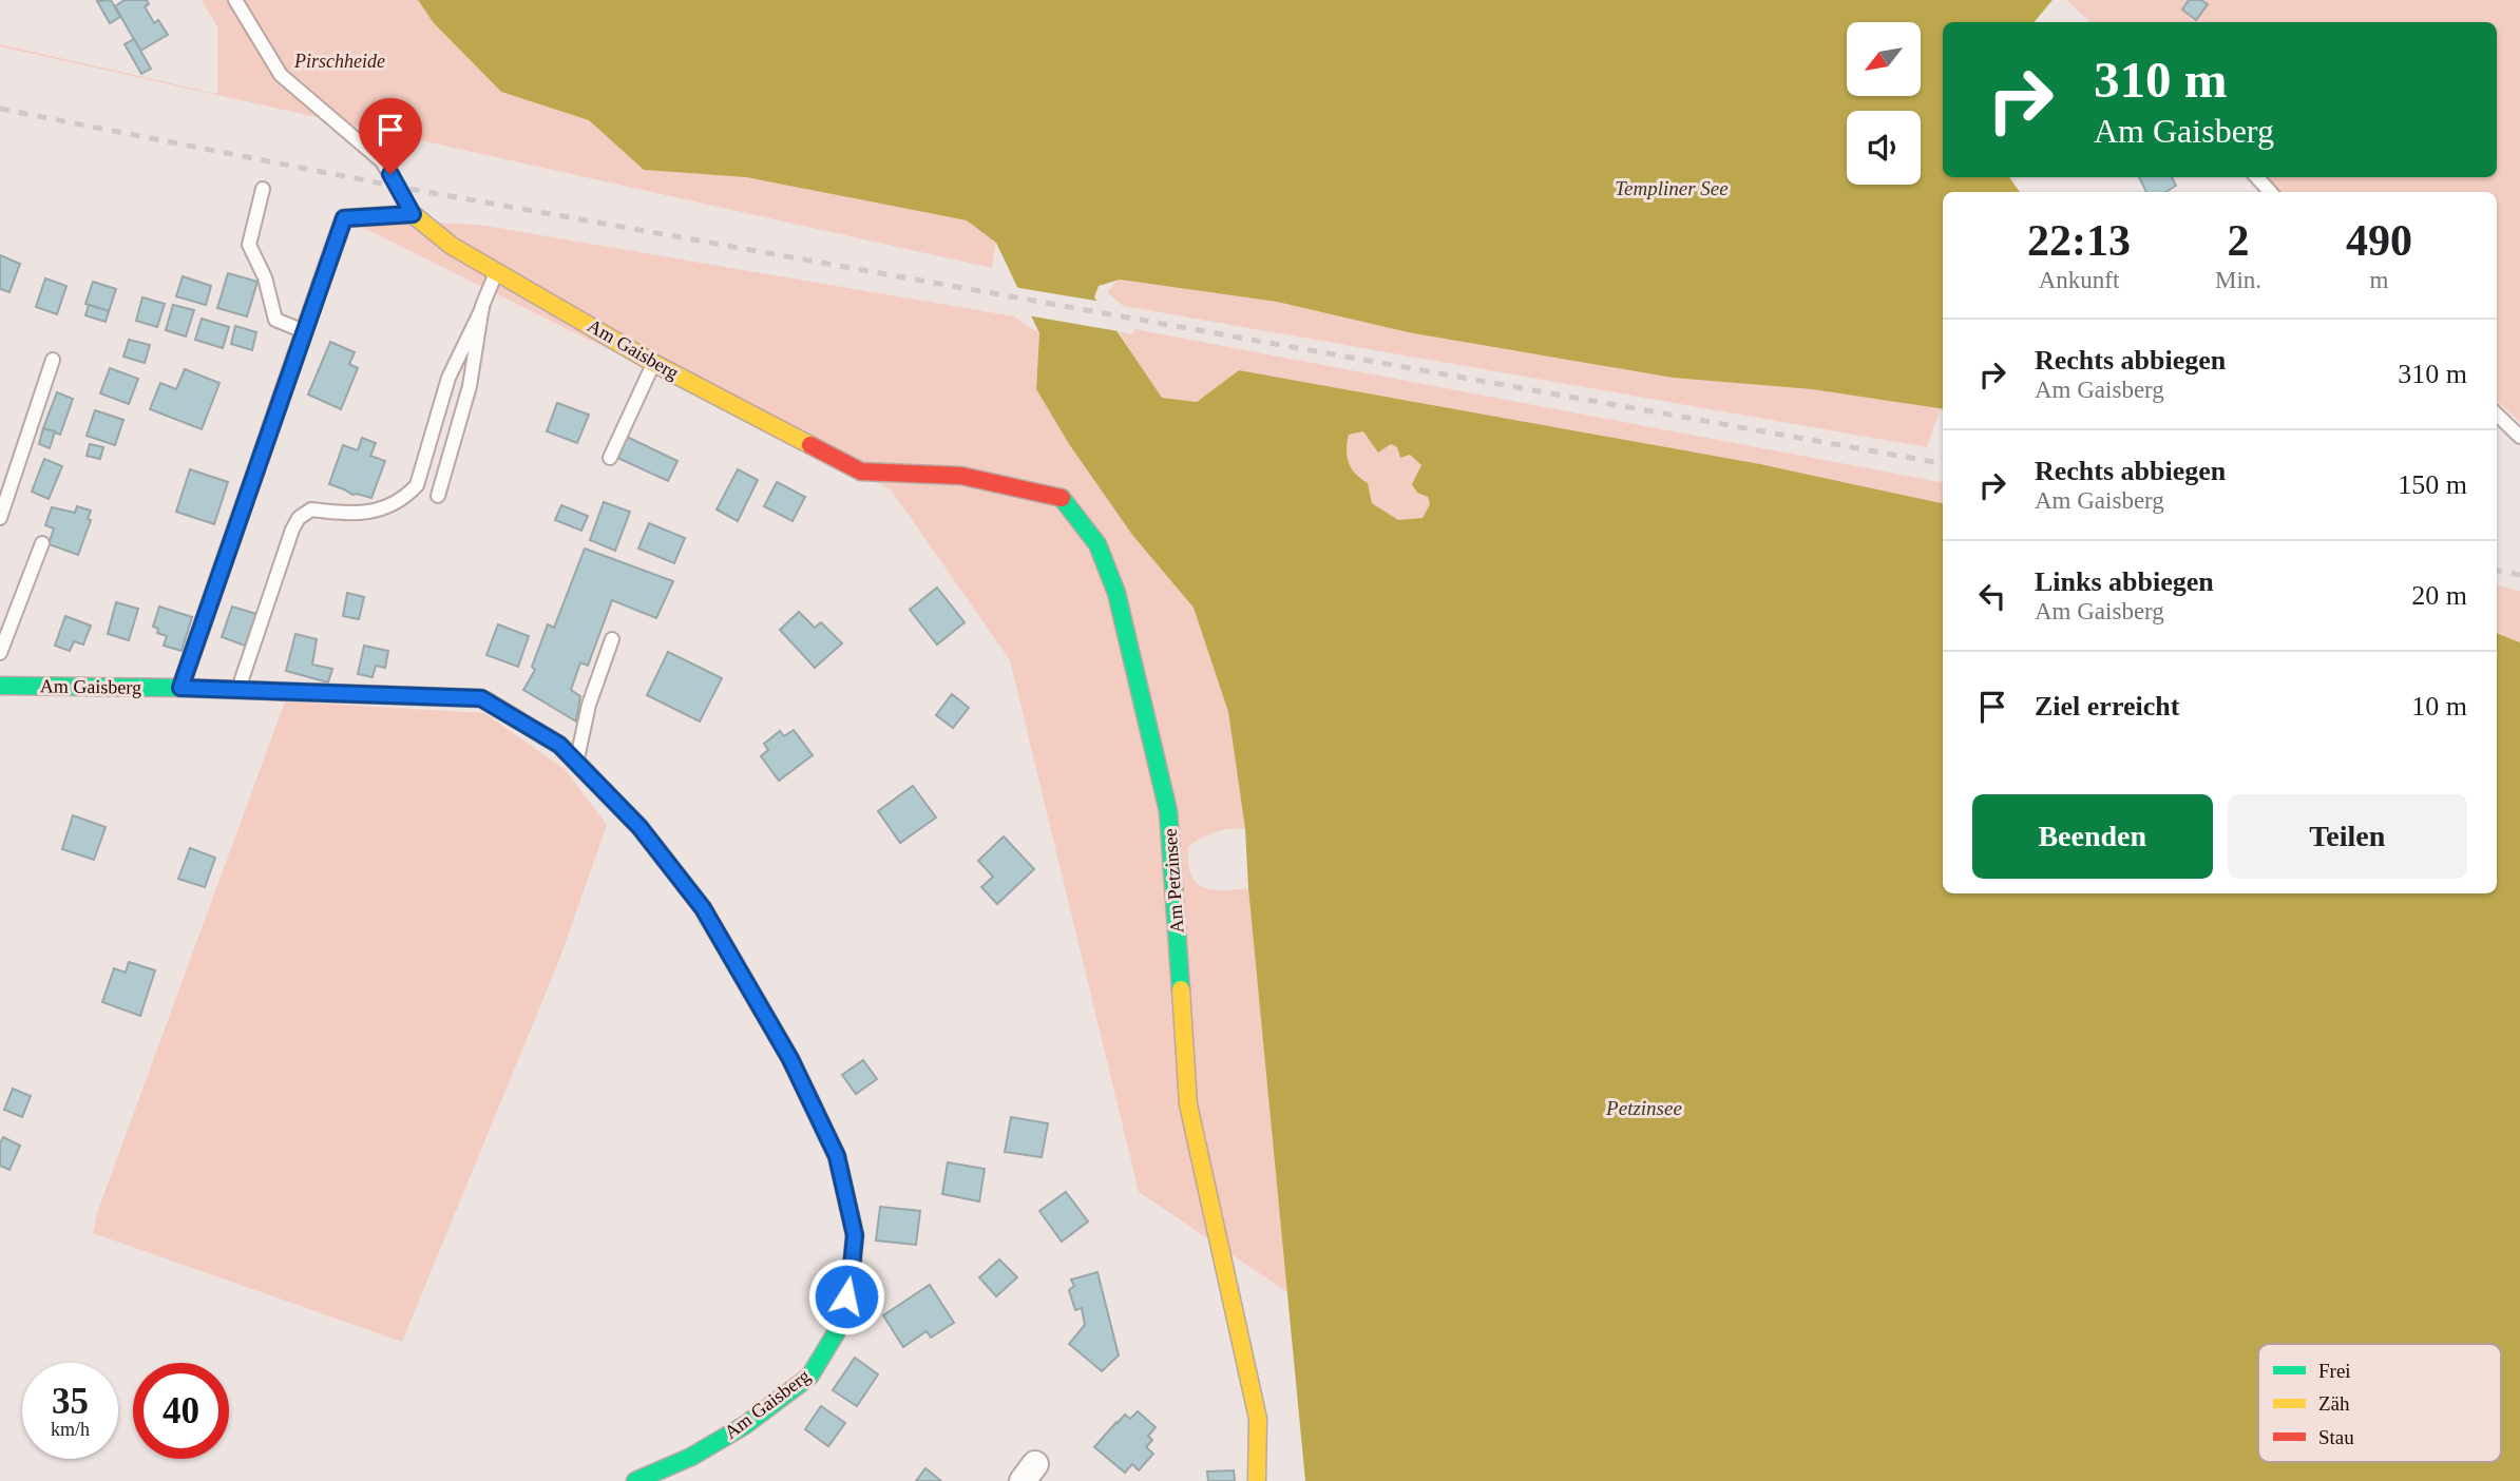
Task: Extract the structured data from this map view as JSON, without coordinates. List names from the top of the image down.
{
  "streets": {
    "street": ["Am Gaisberg", "Am Petzinsee"]
  },
  "crossings": [
    ["Am Gaisberg", "Am Petzinsee"]
  ],
  "water": ["Templiner See", "Petzinsee"],
  "parks": ["Pirschheide"],
  "legend": ["Frei", "Zäh", "Stau"],
  "north": "bottom left",
  "page": {
    "turn": ["310 m", "Am Gaisberg"],
    "eta": [
      "22:13",
      "Ankunft",
      "2",
      "Min.",
      "490",
      "m"
    ],
    "list": [
      {
        "name": "Rechts abbiegen",
        "note": "Am Gaisberg",
        "value": "310 m"
      },
      {
        "name": "Rechts abbiegen",
        "note": "Am Gaisberg",
        "value": "150 m"
      },
      {
        "name": "Links abbiegen",
        "note": "Am Gaisberg",
        "value": "20 m"
      },
      {
        "name": "Ziel erreicht",
        "value": "10 m"
      }
    ],
    "buttons": ["Beenden", "Teilen"],
    "speed": "35 km/h",
    "limit": "40"
  }
}
